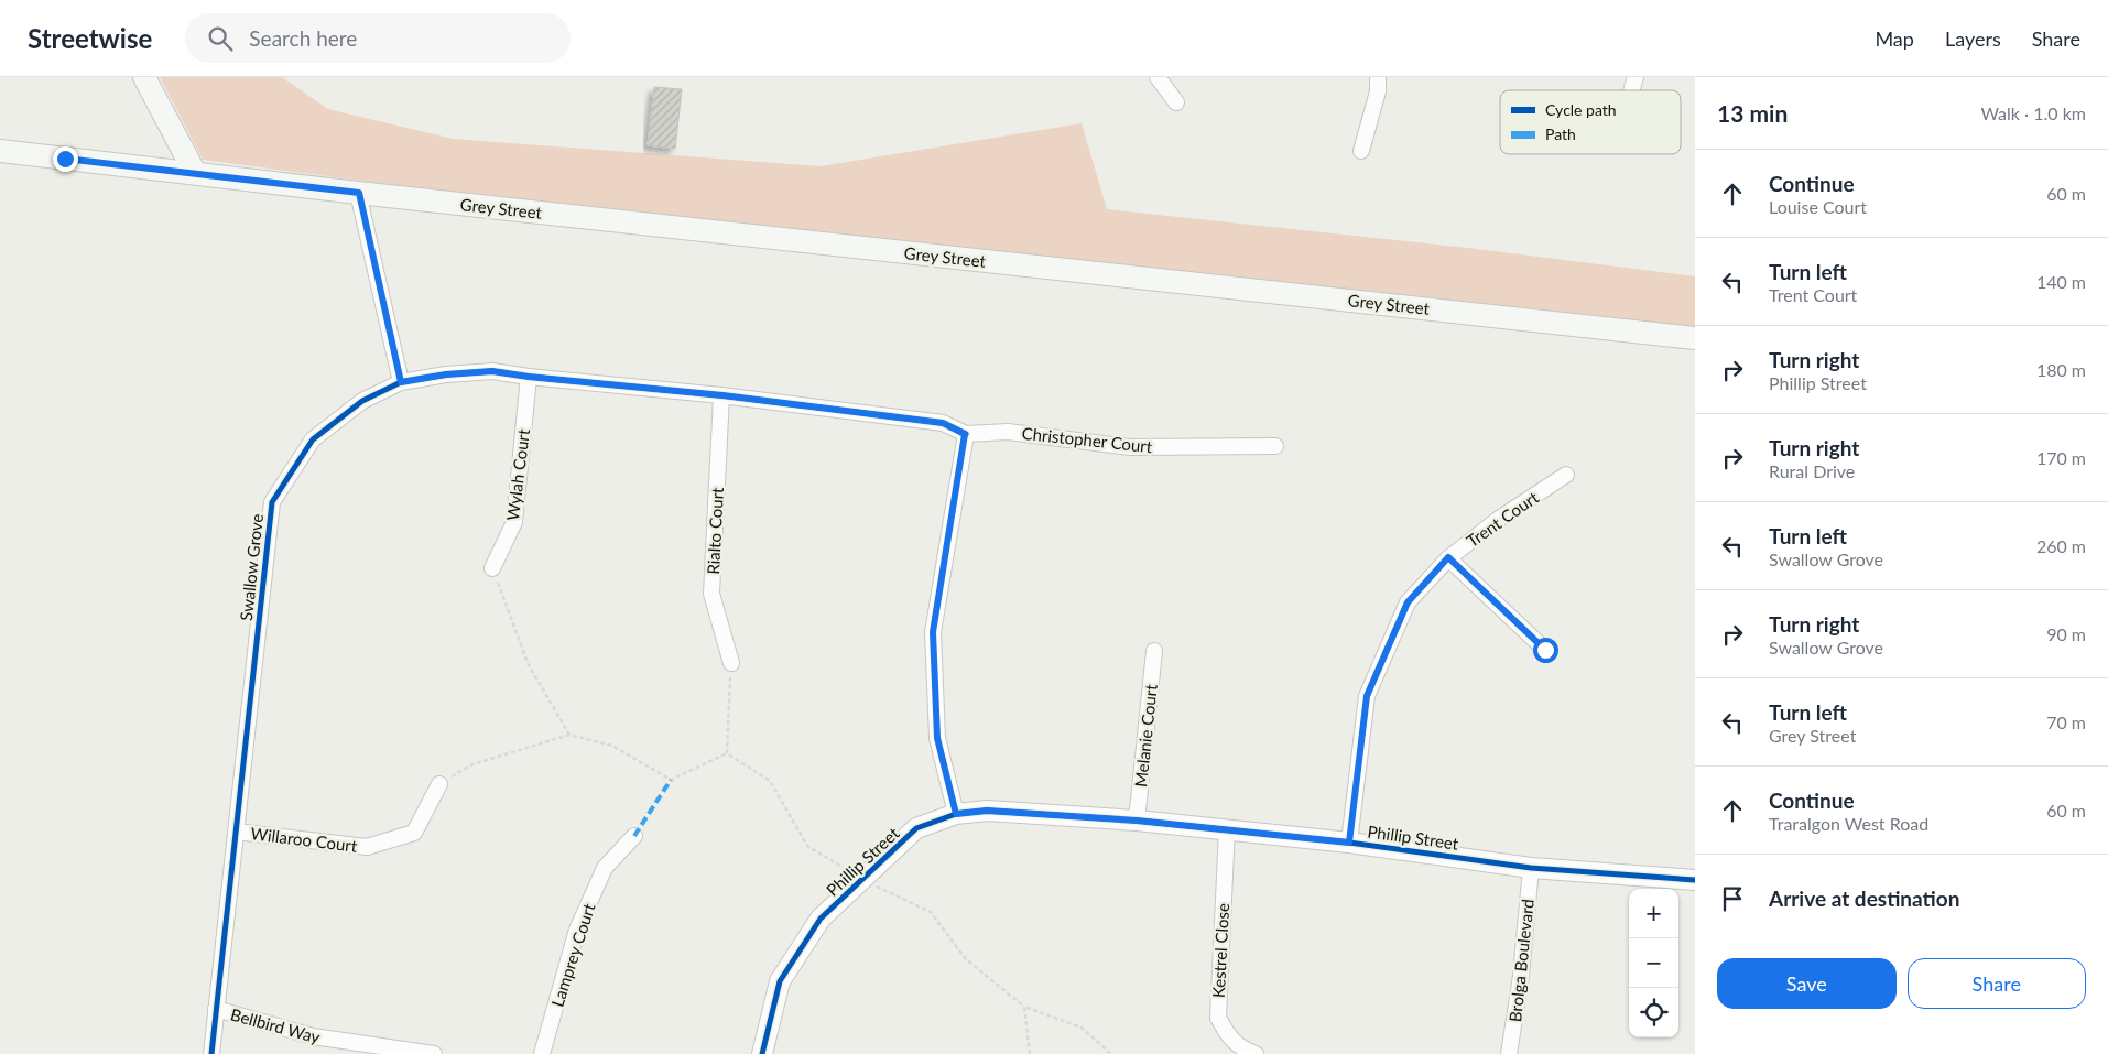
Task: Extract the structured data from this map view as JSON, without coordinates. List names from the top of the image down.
{
  "streets": {
    "main road": ["Grey Street"],
    "street": [
      "Christopher Court",
      "Wylah Court",
      "Trent Court",
      "Rialto Court",
      "Swallow Grove",
      "Melanie Court",
      "Phillip Street",
      "Willaroo Court",
      "Kestrel Close",
      "Lamprey Court",
      "Brolga Boulevard",
      "Bellbird Way"
    ]
  },
  "crossings": [
    ["Christopher Court", "Swallow Grove"],
    ["Wylah Court", "Swallow Grove"],
    ["Trent Court", "Phillip Street"],
    ["Rialto Court", "Swallow Grove"],
    ["Swallow Grove", "Willaroo Court"],
    ["Swallow Grove", "Bellbird Way"],
    ["Melanie Court", "Phillip Street"],
    ["Phillip Street", "Kestrel Close"],
    ["Phillip Street", "Brolga Boulevard"]
  ],
  "legend": ["Cycle path", "Path"],
  "page": {
    "header": "Streetwise",
    "search": "Search here",
    "nav": ["Map", "Layers", "Share"],
    "heading": ["13 min", "Walk · 1.0 km"],
    "list": [
      ["Continue", "Louise Court", "60 m"],
      ["Turn left", "Trent Court", "140 m"],
      ["Turn right", "Phillip Street", "180 m"],
      ["Turn right", "Rural Drive", "170 m"],
      ["Turn left", "Swallow Grove", "260 m"],
      ["Turn right", "Swallow Grove", "90 m"],
      ["Turn left", "Grey Street", "70 m"],
      ["Continue", "Traralgon West Road", "60 m"],
      "Arrive at destination"
    ],
    "map_buttons": ["+", "−"],
    "buttons": ["Save", "Share"]
  }
}
